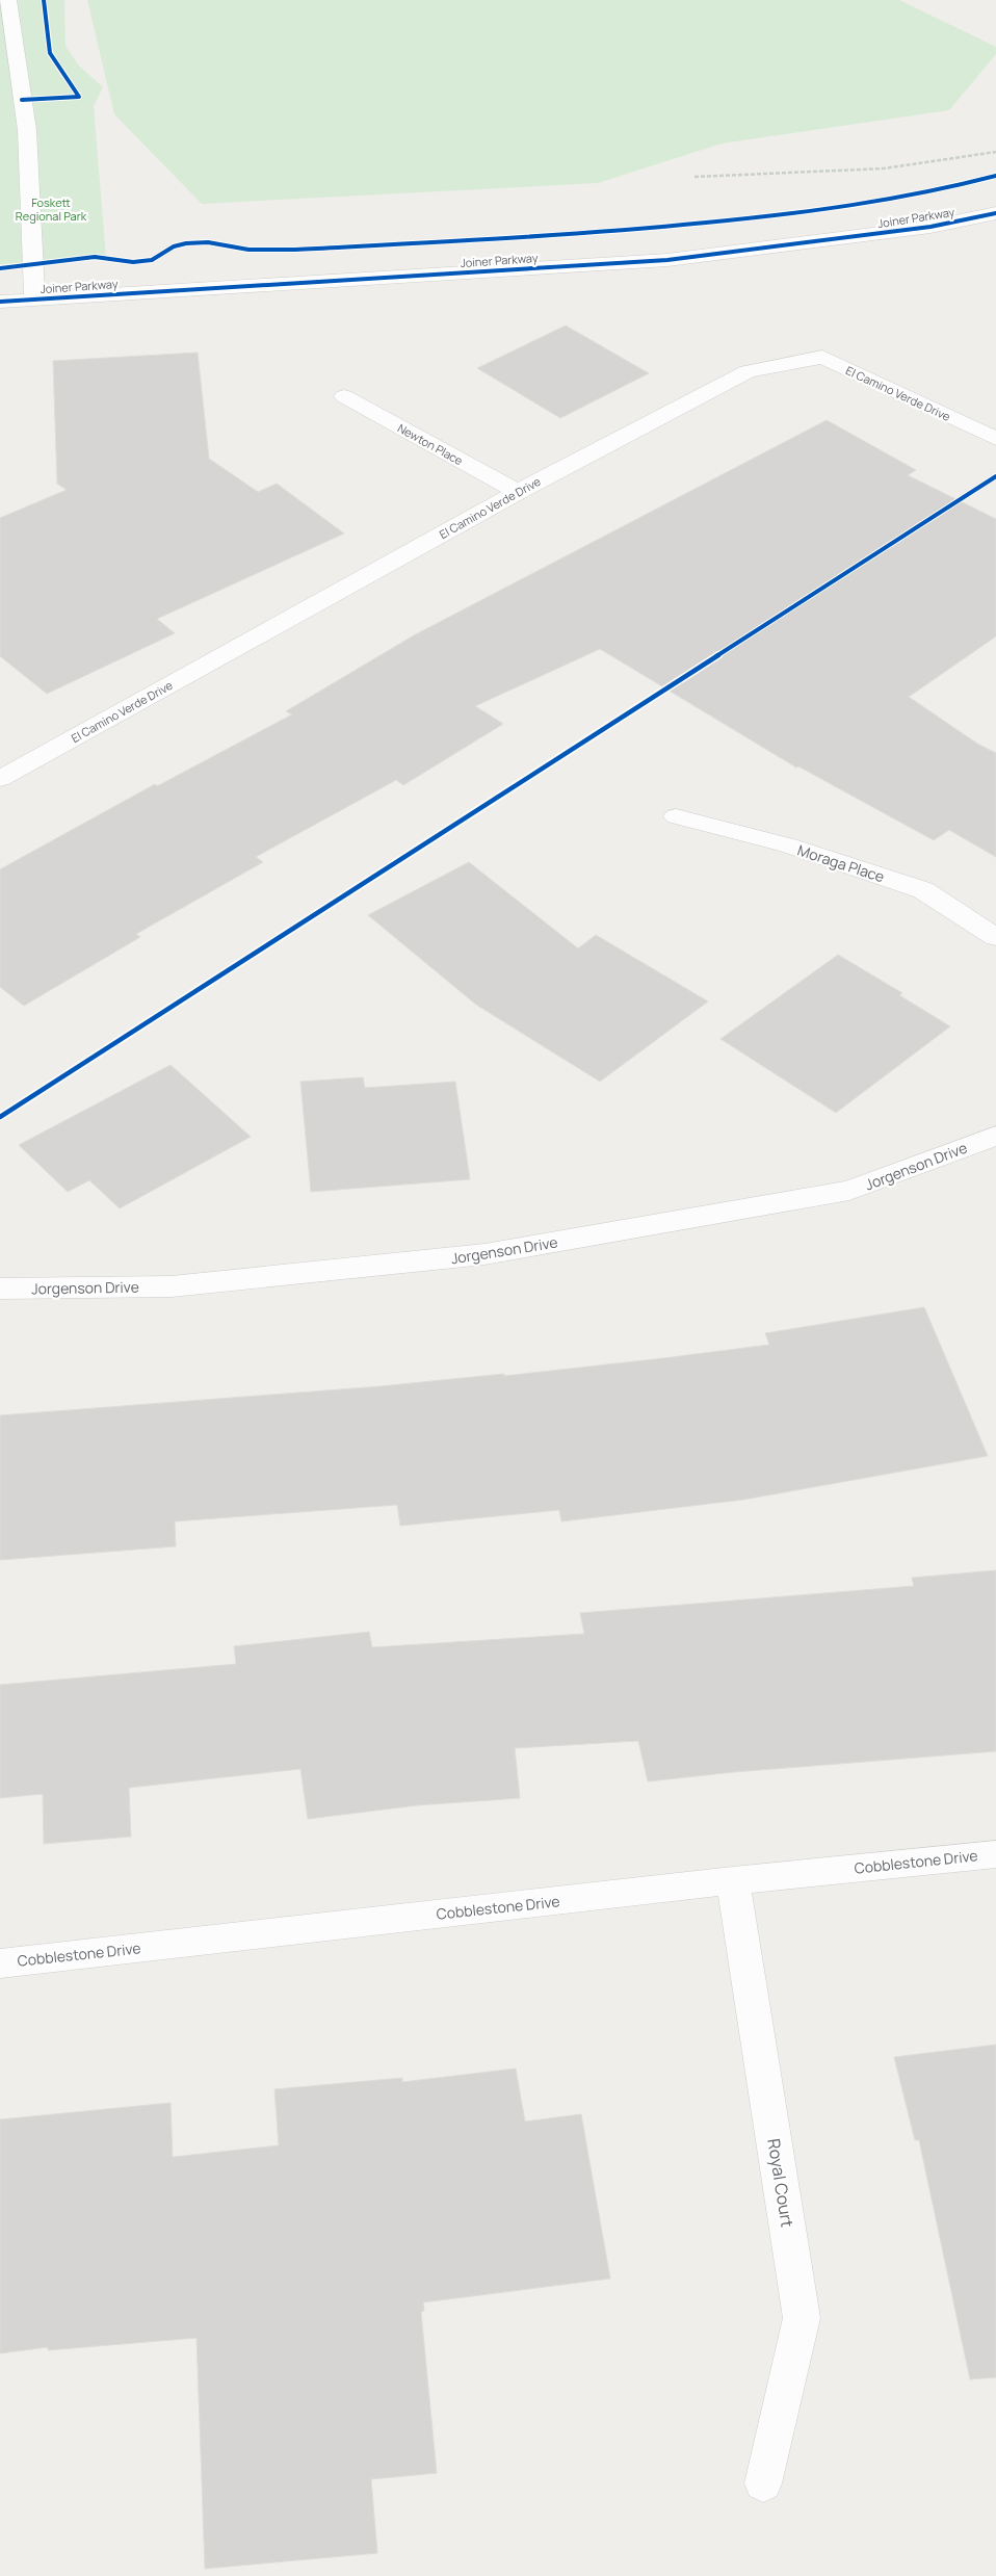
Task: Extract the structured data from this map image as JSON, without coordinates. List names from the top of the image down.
{
  "streets": {
    "street": [
      "Joiner Parkway",
      "El Camino Verde Drive",
      "Newton Place",
      "Moraga Place",
      "Jorgenson Drive",
      "Cobblestone Drive",
      "Royal Court"
    ]
  },
  "crossings": [
    ["El Camino Verde Drive", "Newton Place"],
    ["Cobblestone Drive", "Royal Court"]
  ],
  "parks": ["Foskett Regional Park"]
}
